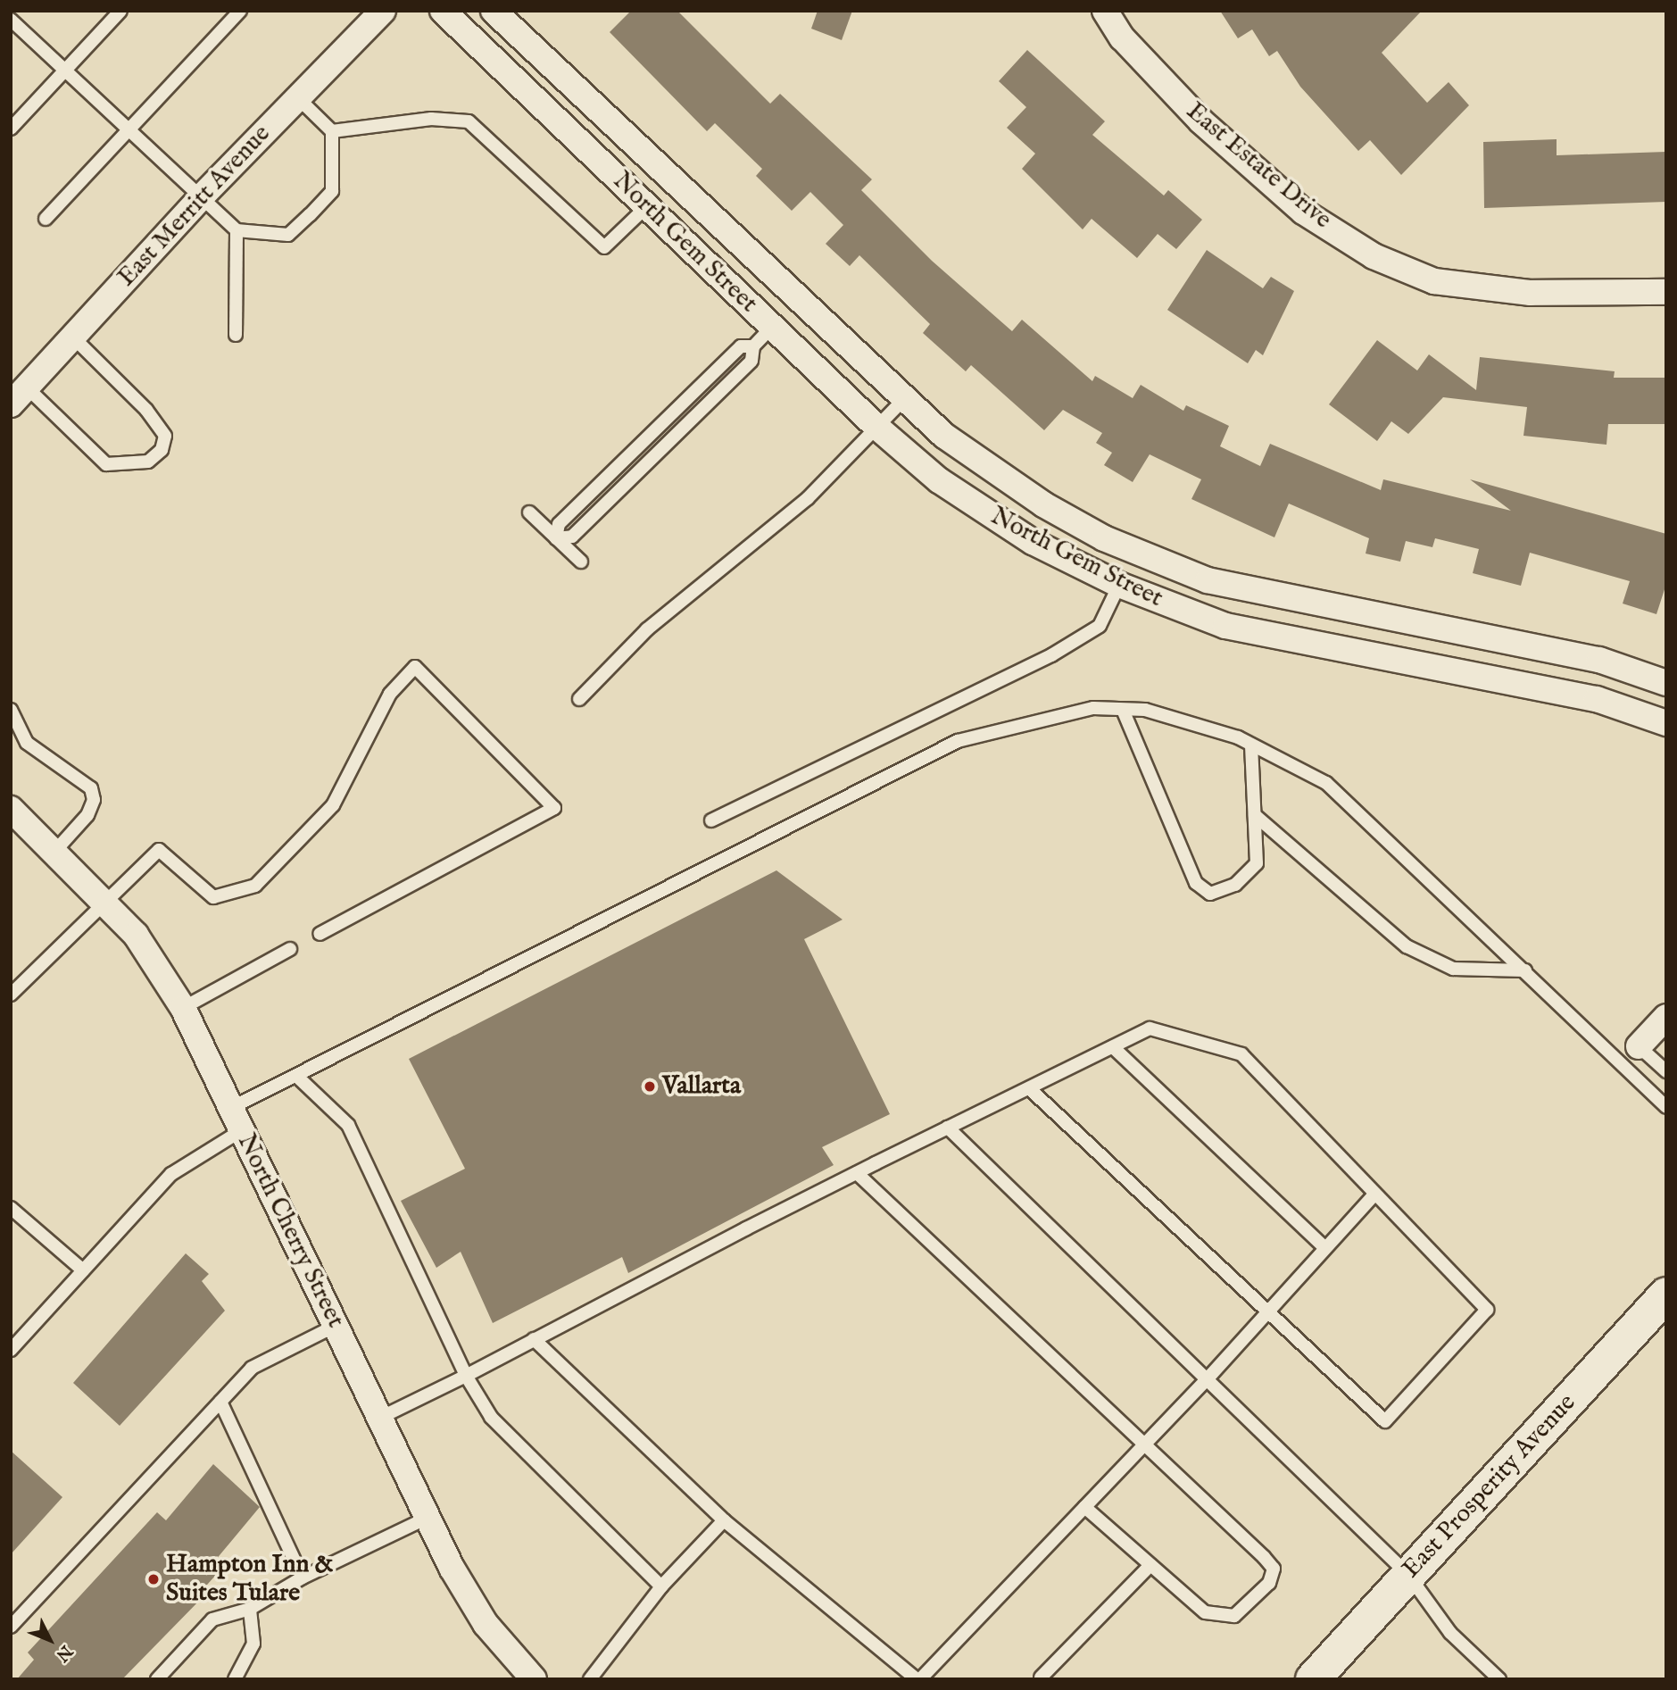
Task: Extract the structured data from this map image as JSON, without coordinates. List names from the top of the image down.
{
  "streets": {
    "main road": ["East Prosperity Avenue"],
    "street": [
      "East Estate Drive",
      "East Merritt Avenue",
      "North Gem Street",
      "North Cherry Street"
    ]
  },
  "places": ["Vallarta", "Hampton Inn & Suites Tulare"],
  "north": "bottom right"
}
